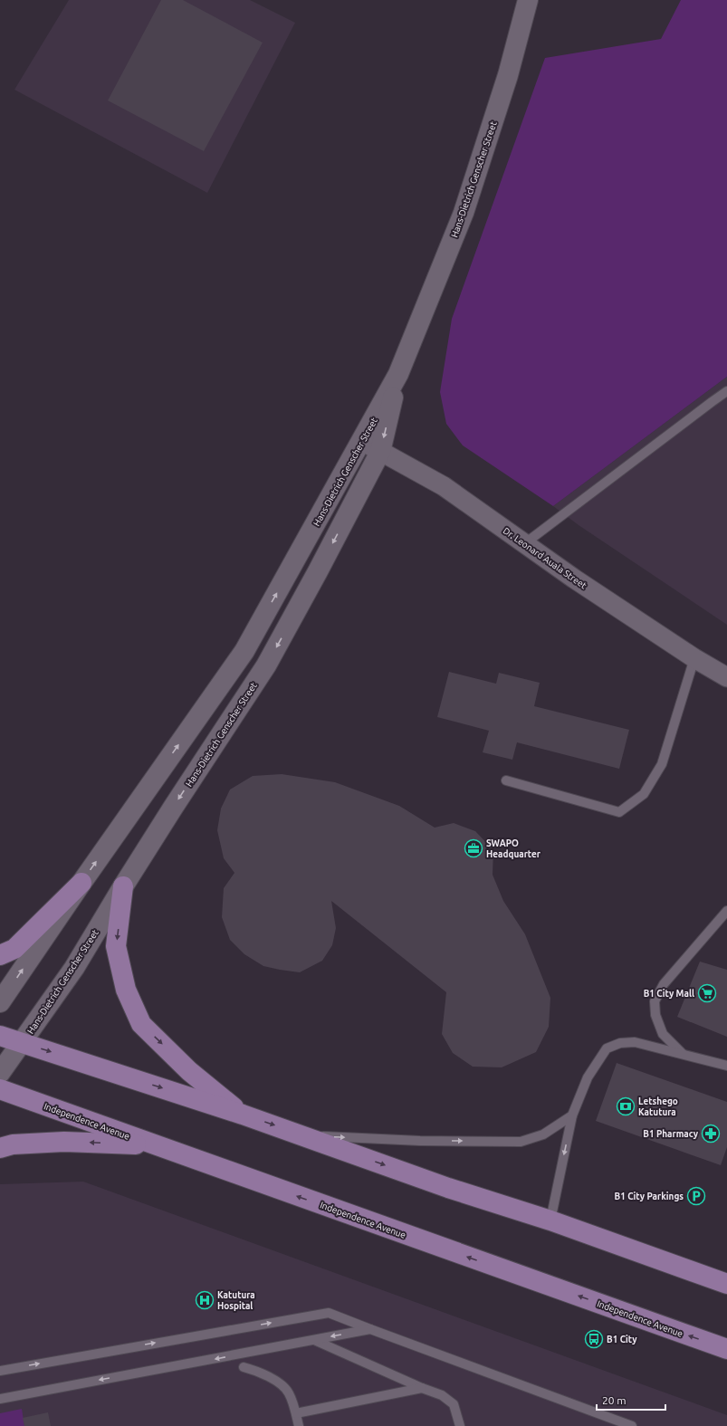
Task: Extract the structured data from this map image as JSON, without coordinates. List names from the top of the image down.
{
  "streets": {
    "main road": ["Independence Avenue"],
    "street": ["Hans-Dietrich Genscher Street", "Dr. Leonard Auala Street"]
  },
  "crossings": [
    ["Hans-Dietrich Genscher Street", "Dr. Leonard Auala Street"]
  ],
  "places": {
    "office": ["SWAPO Headquarter"],
    "supermarket": ["B1 City Mall"],
    "bank": ["Letshego Katutura"],
    "pharmacy": ["B1 Pharmacy"],
    "parking": ["B1 City Parkings"],
    "hospital": ["Katutura Hospital"],
    "bus stop": ["B1 City"]
  },
  "scale_bar": "20 m"
}
